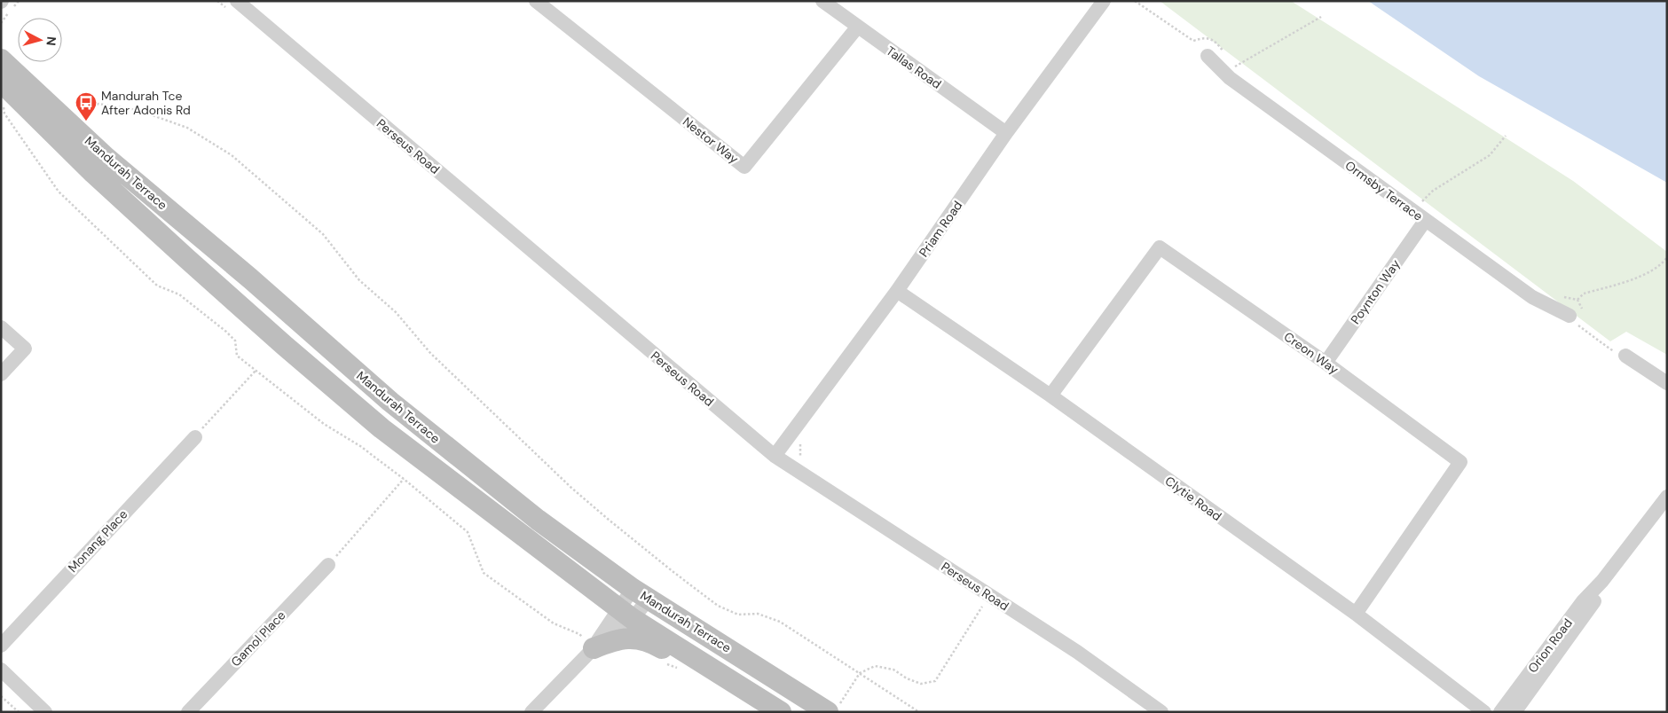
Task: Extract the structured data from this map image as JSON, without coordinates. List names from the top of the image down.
{
  "streets": {
    "main road": ["Mandurah Terrace"],
    "street": [
      "Tallas Road",
      "Nestor Way",
      "Perseus Road",
      "Ormsby Terrace",
      "Priam Road",
      "Poynton Way",
      "Creon Way",
      "Clytie Road",
      "Monang Place",
      "Gamol Place",
      "Orion Road"
    ]
  },
  "crossings": [
    ["Tallas Road", "Nestor Way"],
    ["Tallas Road", "Priam Road"],
    ["Perseus Road", "Priam Road"],
    ["Ormsby Terrace", "Poynton Way"],
    ["Priam Road", "Clytie Road"],
    ["Poynton Way", "Creon Way"],
    ["Creon Way", "Clytie Road"]
  ],
  "places": {
    "bus stop": ["Mandurah Tce After Adonis Rd"]
  },
  "north": "right"
}
